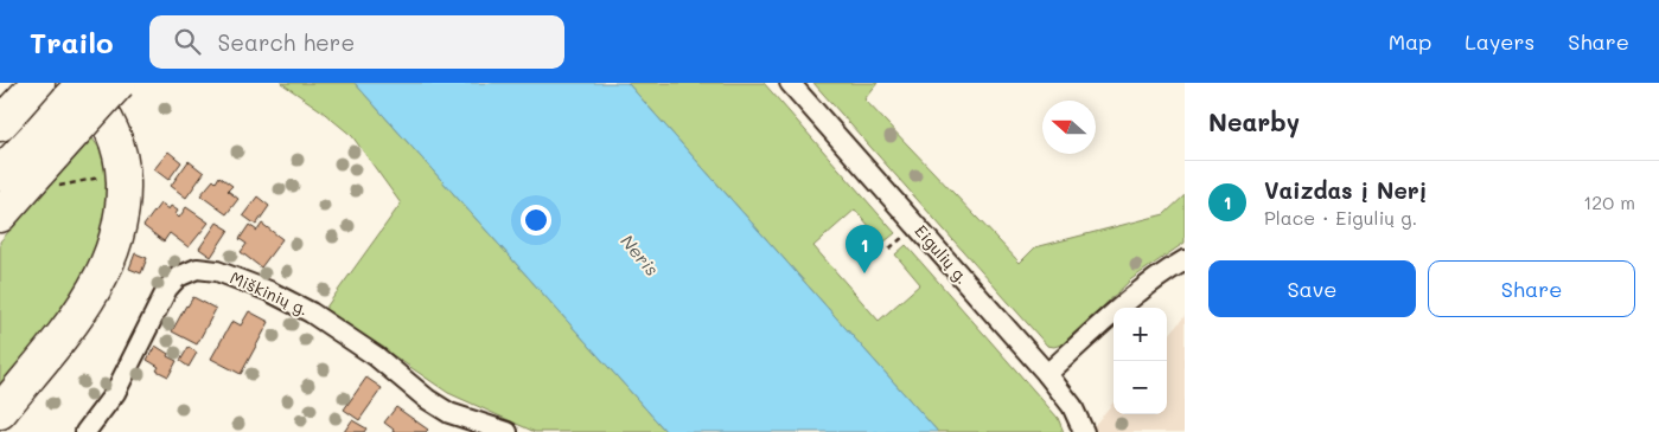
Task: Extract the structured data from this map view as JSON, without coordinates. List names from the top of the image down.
{
  "streets": {
    "street": ["Eigulių g.", "Miškinių g."]
  },
  "water": ["Neris"],
  "north": "left",
  "page": {
    "header": "Trailo",
    "search": "Search here",
    "nav": ["Map", "Layers", "Share"],
    "heading": "Nearby",
    "list": [
      {
        "mark": "1",
        "name": "Vaizdas į Nerį",
        "note": "Place · Eigulių g.",
        "value": "120 m"
      }
    ],
    "pins": "1",
    "buttons": ["Save", "Share"],
    "map_buttons": ["+", "−"]
  }
}
